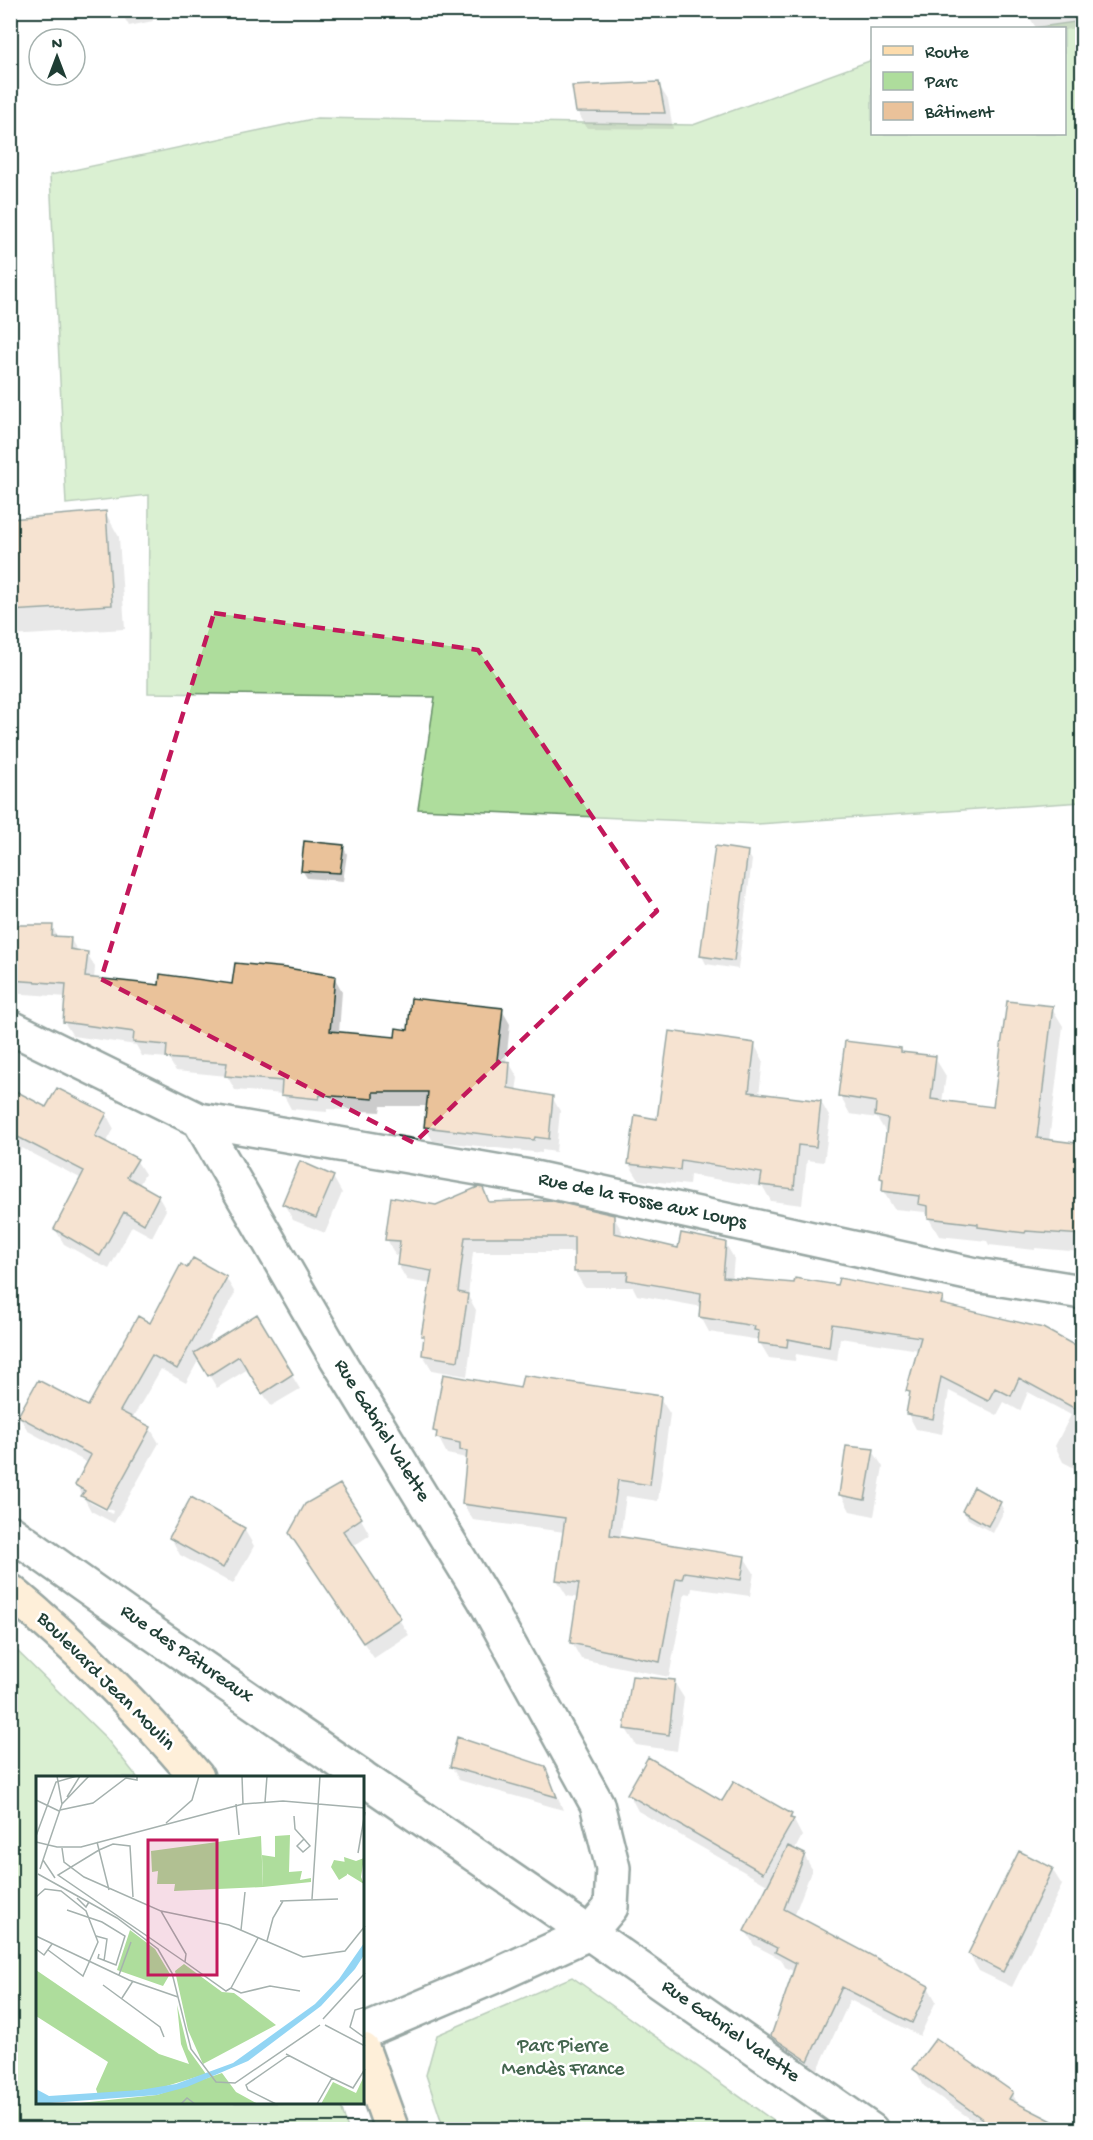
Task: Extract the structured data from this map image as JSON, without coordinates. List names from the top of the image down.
{
  "streets": {
    "main road": ["Boulevard Jean Moulin"],
    "street": ["Rue de la Fosse aux Loups", "Rue Gabriel Valette", "Rue des Pâtureaux"]
  },
  "crossings": [
    ["Rue de la Fosse aux Loups", "Rue Gabriel Valette"],
    ["Rue Gabriel Valette", "Rue des Pâtureaux"]
  ],
  "parks": ["Parc Pierre Mendès France"],
  "legend": ["Route", "Parc", "Bâtiment"],
  "north": "top"
}
